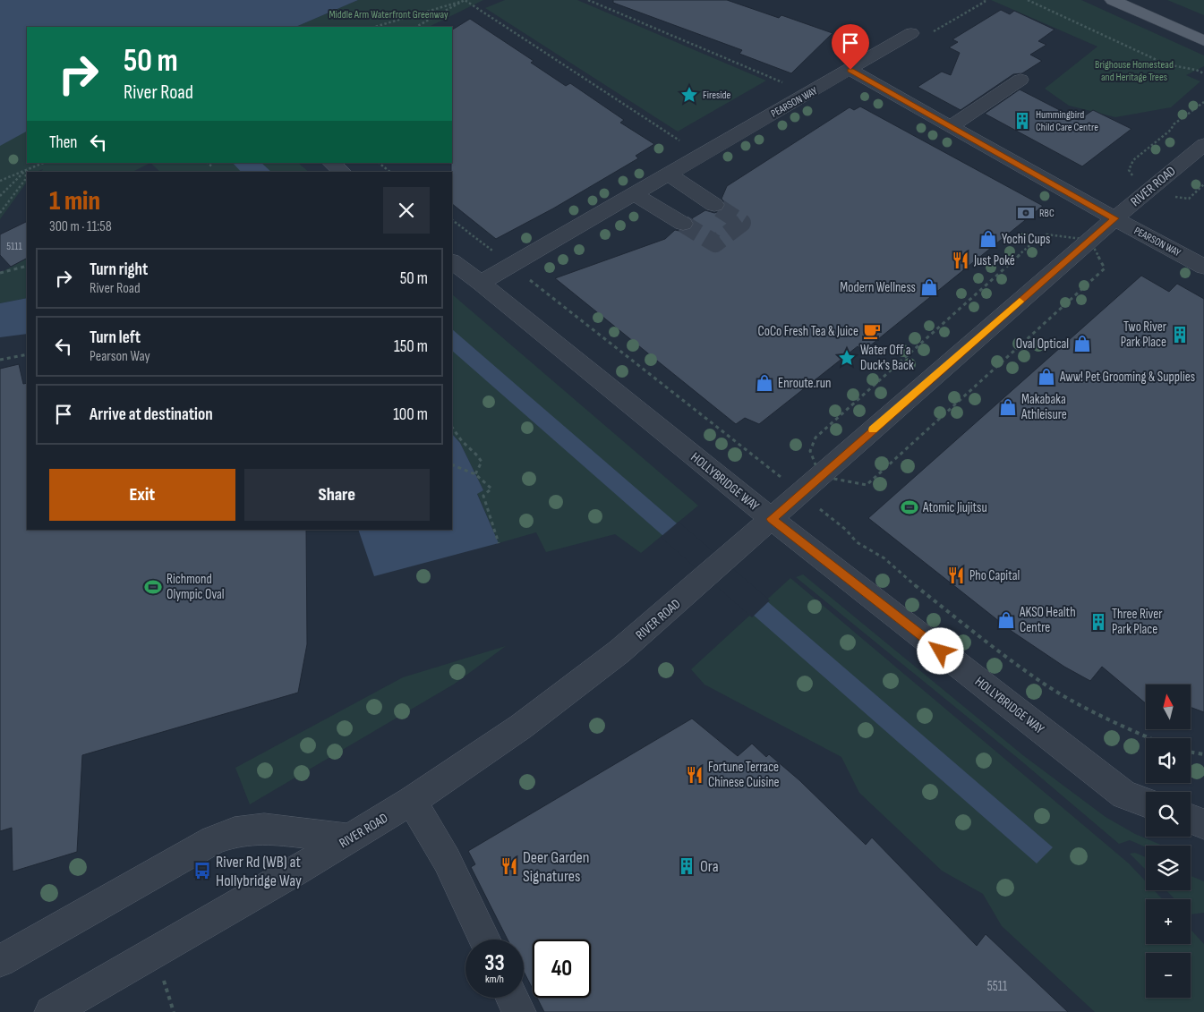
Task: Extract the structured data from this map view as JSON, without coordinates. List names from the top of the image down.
{
  "streets": {
    "street": ["PEARSON WAY", "RIVER ROAD", "HOLLYBRIDGE WAY"]
  },
  "crossings": [
    ["PEARSON WAY", "RIVER ROAD"],
    ["PEARSON WAY", "HOLLYBRIDGE WAY"],
    ["RIVER ROAD", "HOLLYBRIDGE WAY"]
  ],
  "parks": ["Middle Arm Waterfront Greenway", "Brighouse Homestead and Heritage Trees"],
  "places": {
    "place": ["Fireside", "Water Off a Duck's Back"],
    "building": [
      "Hummingbird Child Care Centre",
      "Two River Park Place",
      "Three River Park Place",
      "Ora"
    ],
    "bank": ["RBC"],
    "shop": [
      "Yochi Cups",
      "Modern Wellness",
      "Oval Optical",
      "Aww! Pet Grooming & Supplies",
      "Enroute.run",
      "Makabaka Athleisure",
      "AKSO Health Centre"
    ],
    "restaurant": [
      "Just Poké",
      "Pho Capital",
      "Fortune Terrace Chinese Cuisine",
      "Deer Garden Signatures"
    ],
    "cafe": ["CoCo Fresh Tea & Juice"],
    "sports": ["Atomic Jiujitsu", "Richmond Olympic Oval"],
    "bus stop": ["River Rd (WB) at Hollybridge Way"]
  },
  "house_numbers": ["5111", "5511"],
  "north": "top",
  "page": {
    "turn": ["50 m", "River Road"],
    "then": "Then",
    "heading": ["1 min", "300 m · 11:58"],
    "list": [
      {
        "name": "Turn right",
        "note": "River Road",
        "value": "50 m"
      },
      {
        "name": "Turn left",
        "note": "Pearson Way",
        "value": "150 m"
      },
      {
        "name": "Arrive at destination",
        "value": "100 m"
      }
    ],
    "buttons": ["Exit", "Share"],
    "map_buttons": ["+", "−"],
    "speed": "33 km/h",
    "limit": "40"
  }
}
